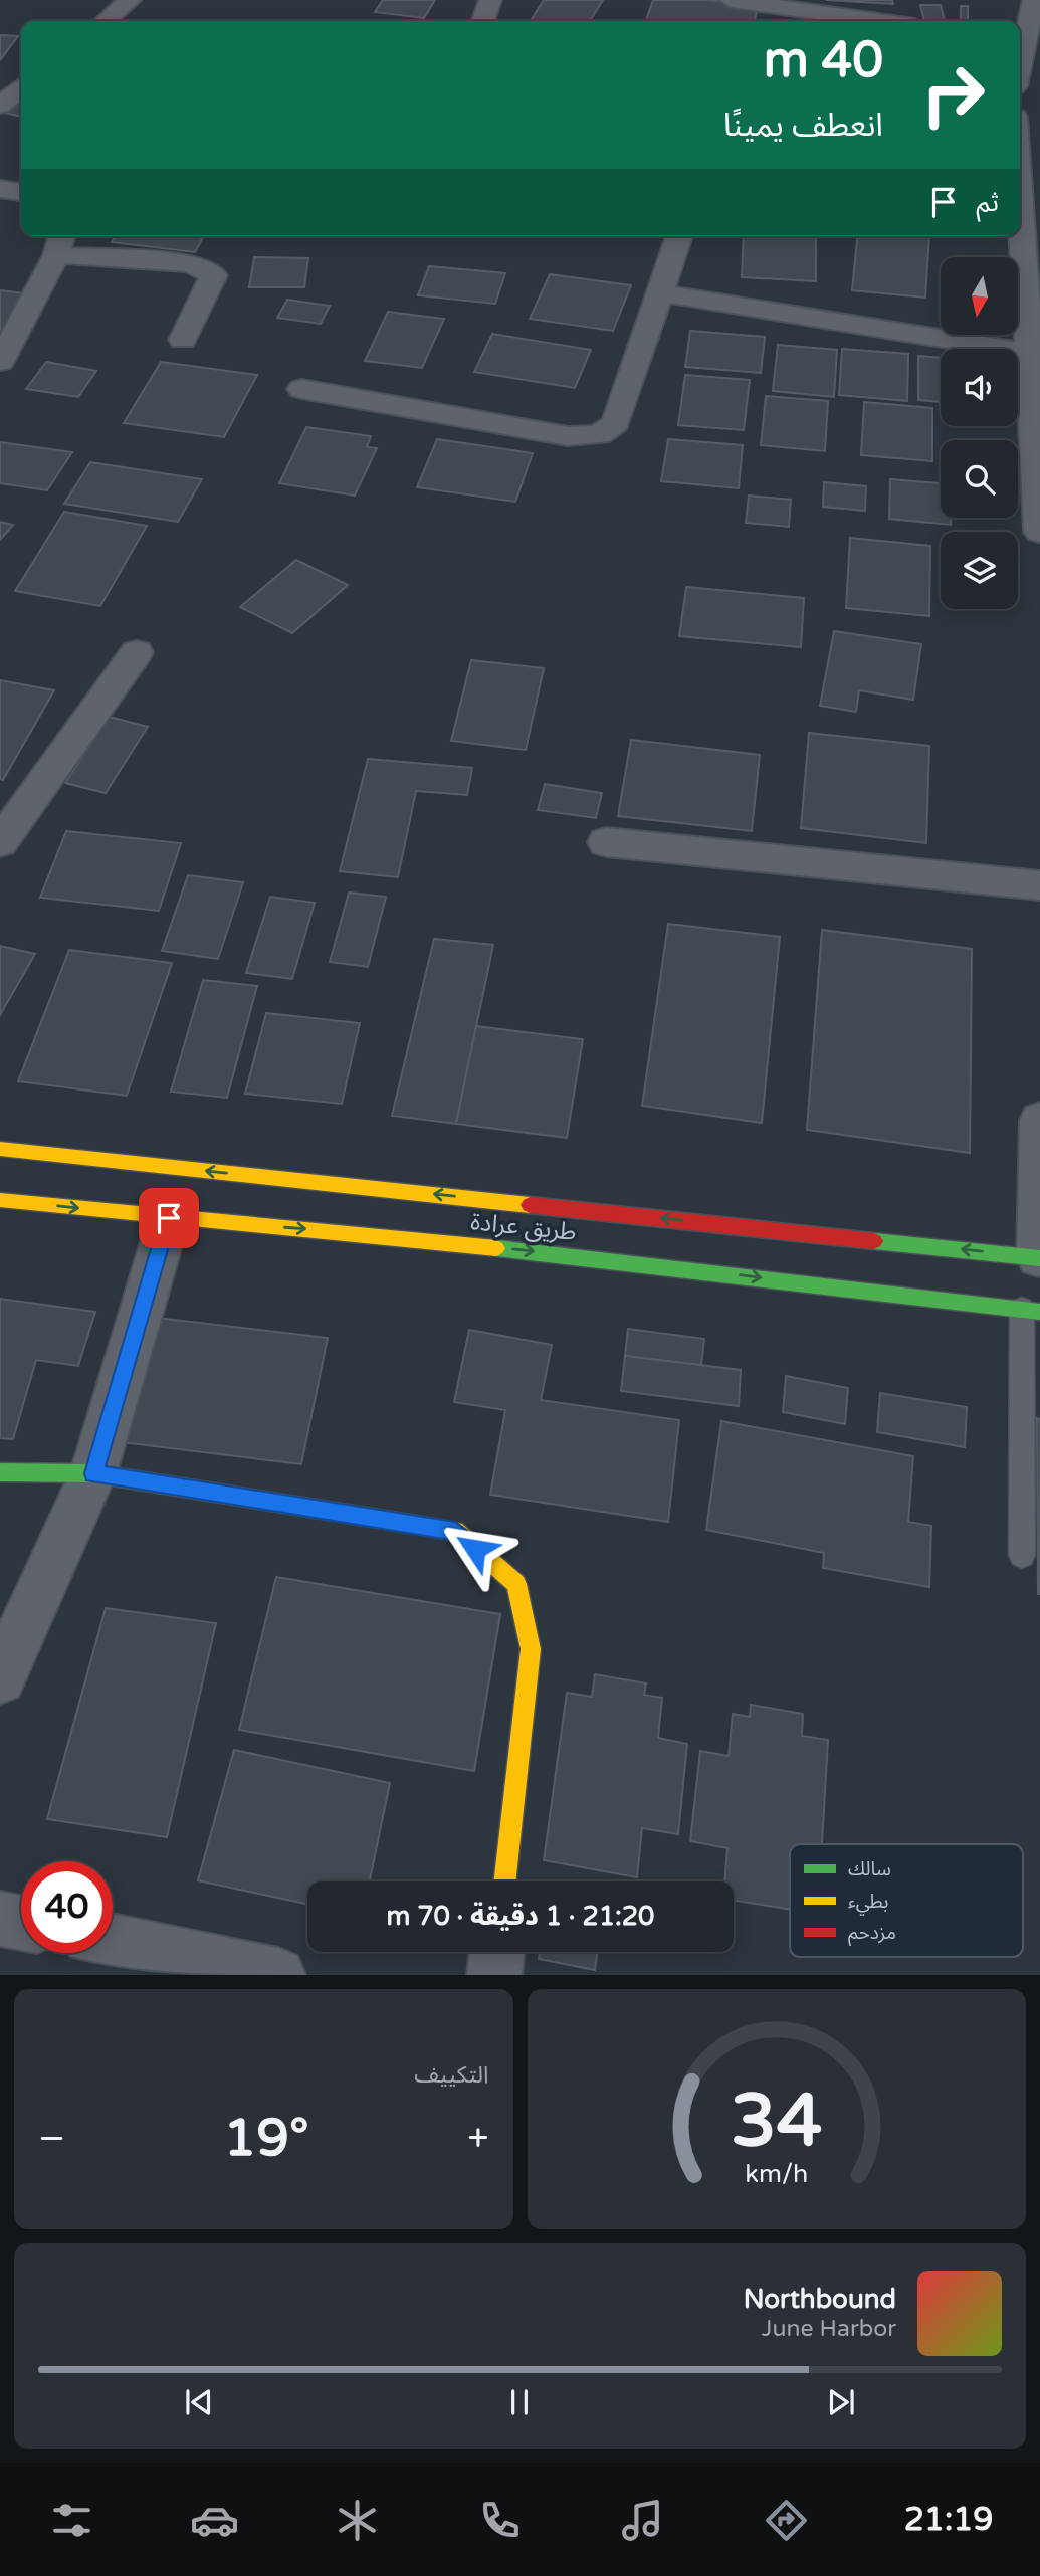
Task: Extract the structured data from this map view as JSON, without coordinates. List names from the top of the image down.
{
  "streets": {
    "main road": ["طريق عرادة"]
  },
  "legend": ["سالك", "بطيء", "مزدحم"],
  "north": "bottom",
  "page": {
    "turn": ["40 m", "انعطف يمينًا"],
    "then": "ثم",
    "limit": "40",
    "trip": "21:20 · 1 دقيقة · 70 m",
    "tile": "التكييف",
    "heat": ["−", "19°", "+"],
    "song": ["Northbound", "June Harbor"],
    "tabs": "21:19",
    "gauge": ["34", "km/h"]
  }
}
